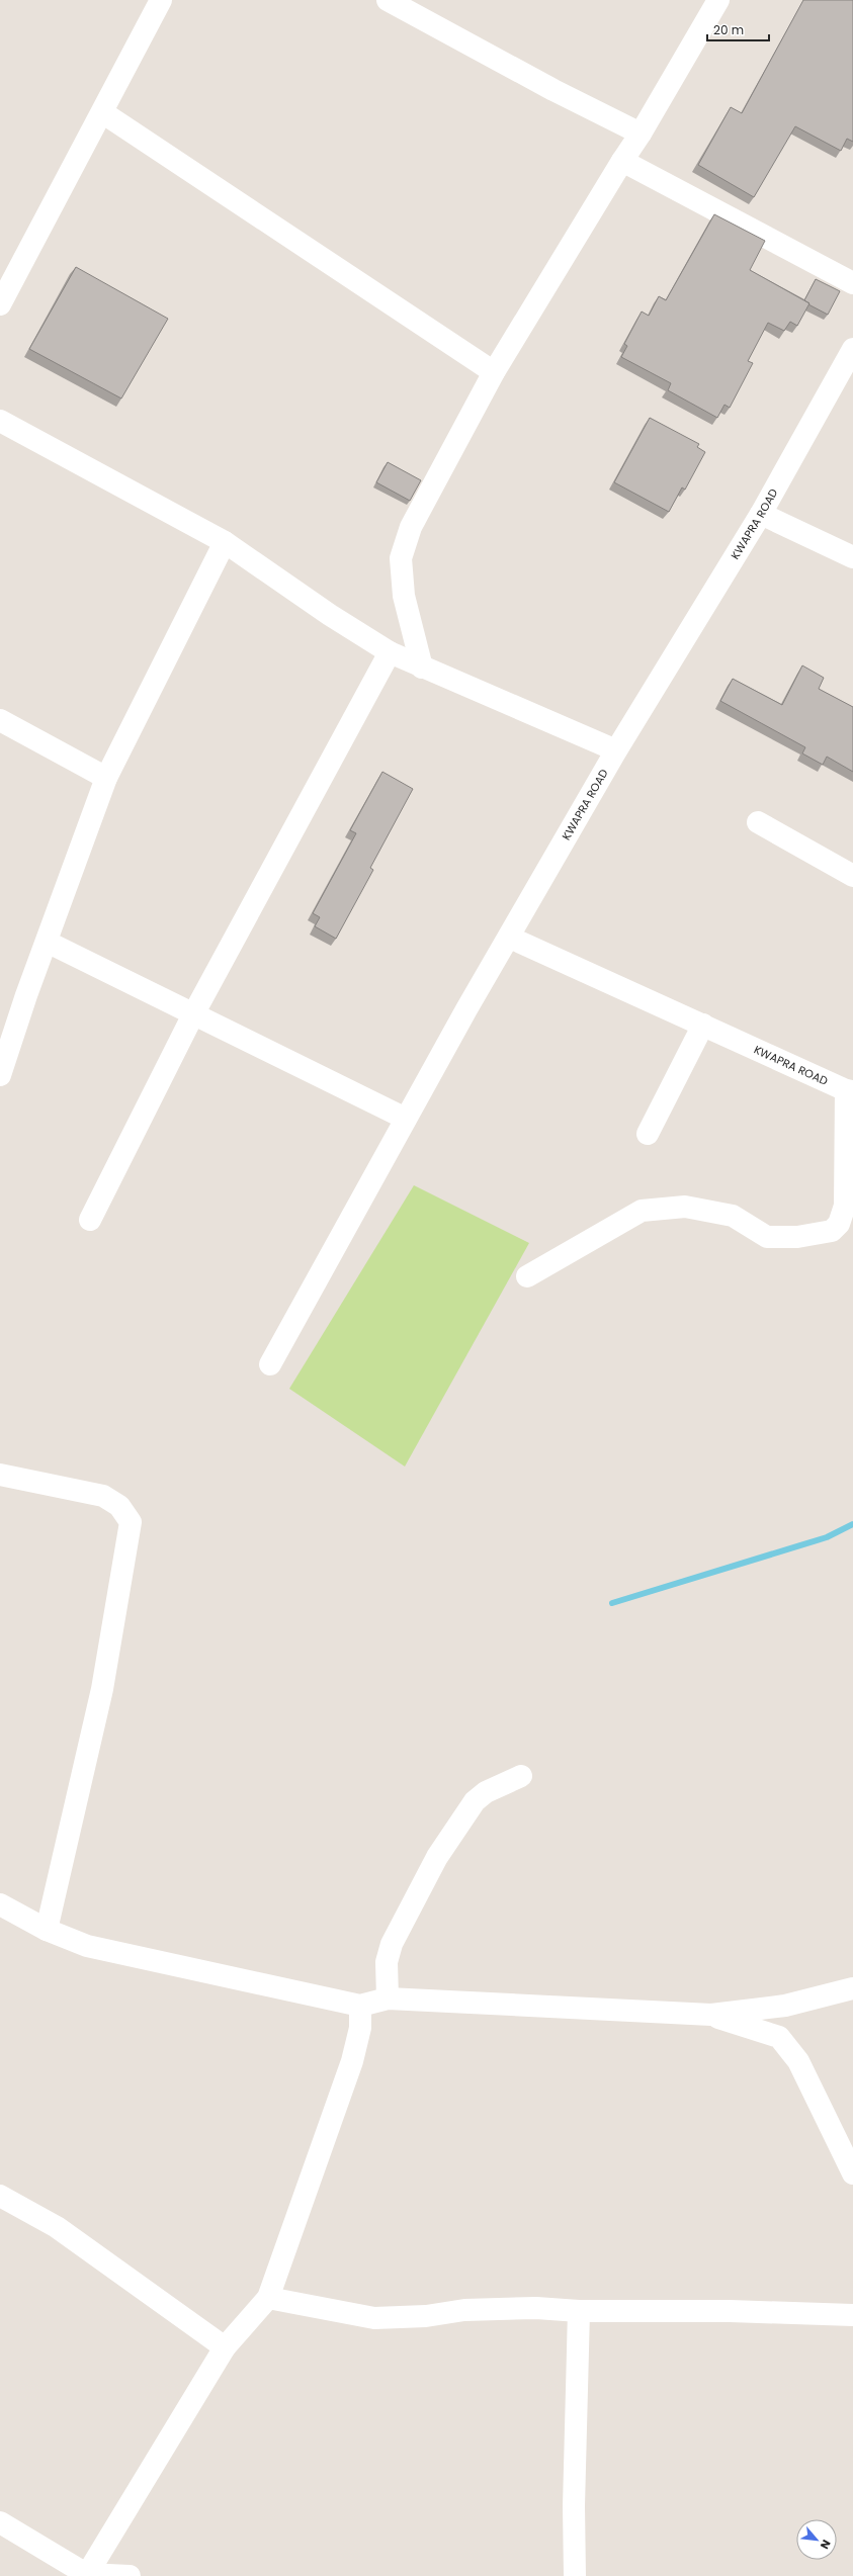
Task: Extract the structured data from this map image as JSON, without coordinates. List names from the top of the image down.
{
  "streets": {
    "street": ["KWAPRA ROAD"]
  },
  "scale_bar": "20 m",
  "north": "bottom right"
}
